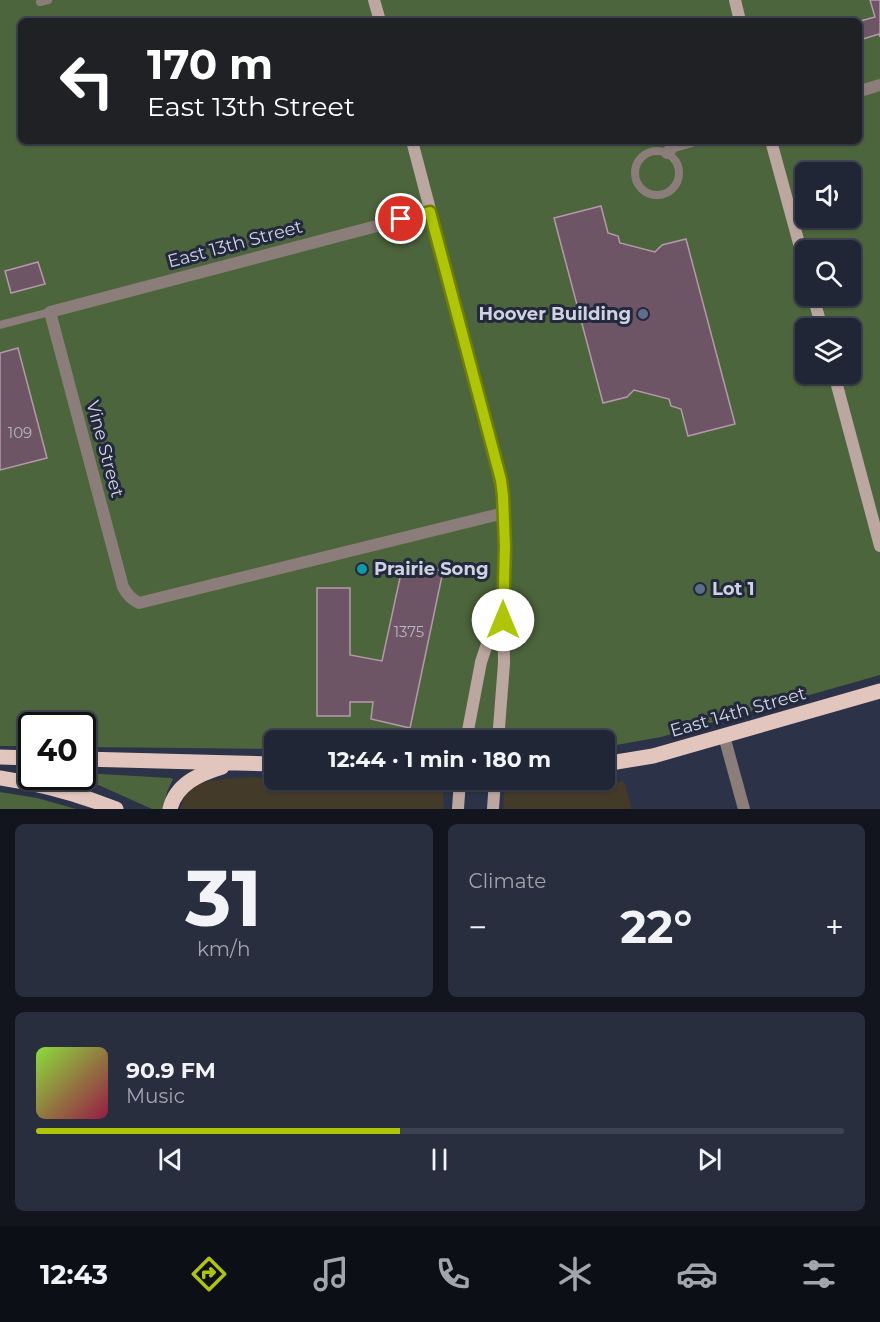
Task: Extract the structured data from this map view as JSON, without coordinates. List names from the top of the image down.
{
  "streets": {
    "main road": ["East 14th Street"],
    "street": ["East 13th Street", "Vine Street"]
  },
  "crossings": [
    ["East 13th Street", "Vine Street"]
  ],
  "places": ["Hoover Building", "Prairie Song", "Lot 1"],
  "house_numbers": ["109", "1375"],
  "page": {
    "turn": ["170 m", "East 13th Street"],
    "limit": "40",
    "trip": "12:44 · 1 min · 180 m",
    "tile": [
      ["31", "km/h"],
      "Climate"
    ],
    "heat": ["−", "22°", "+"],
    "song": ["90.9 FM", "Music"],
    "tabs": "12:43"
  }
}
